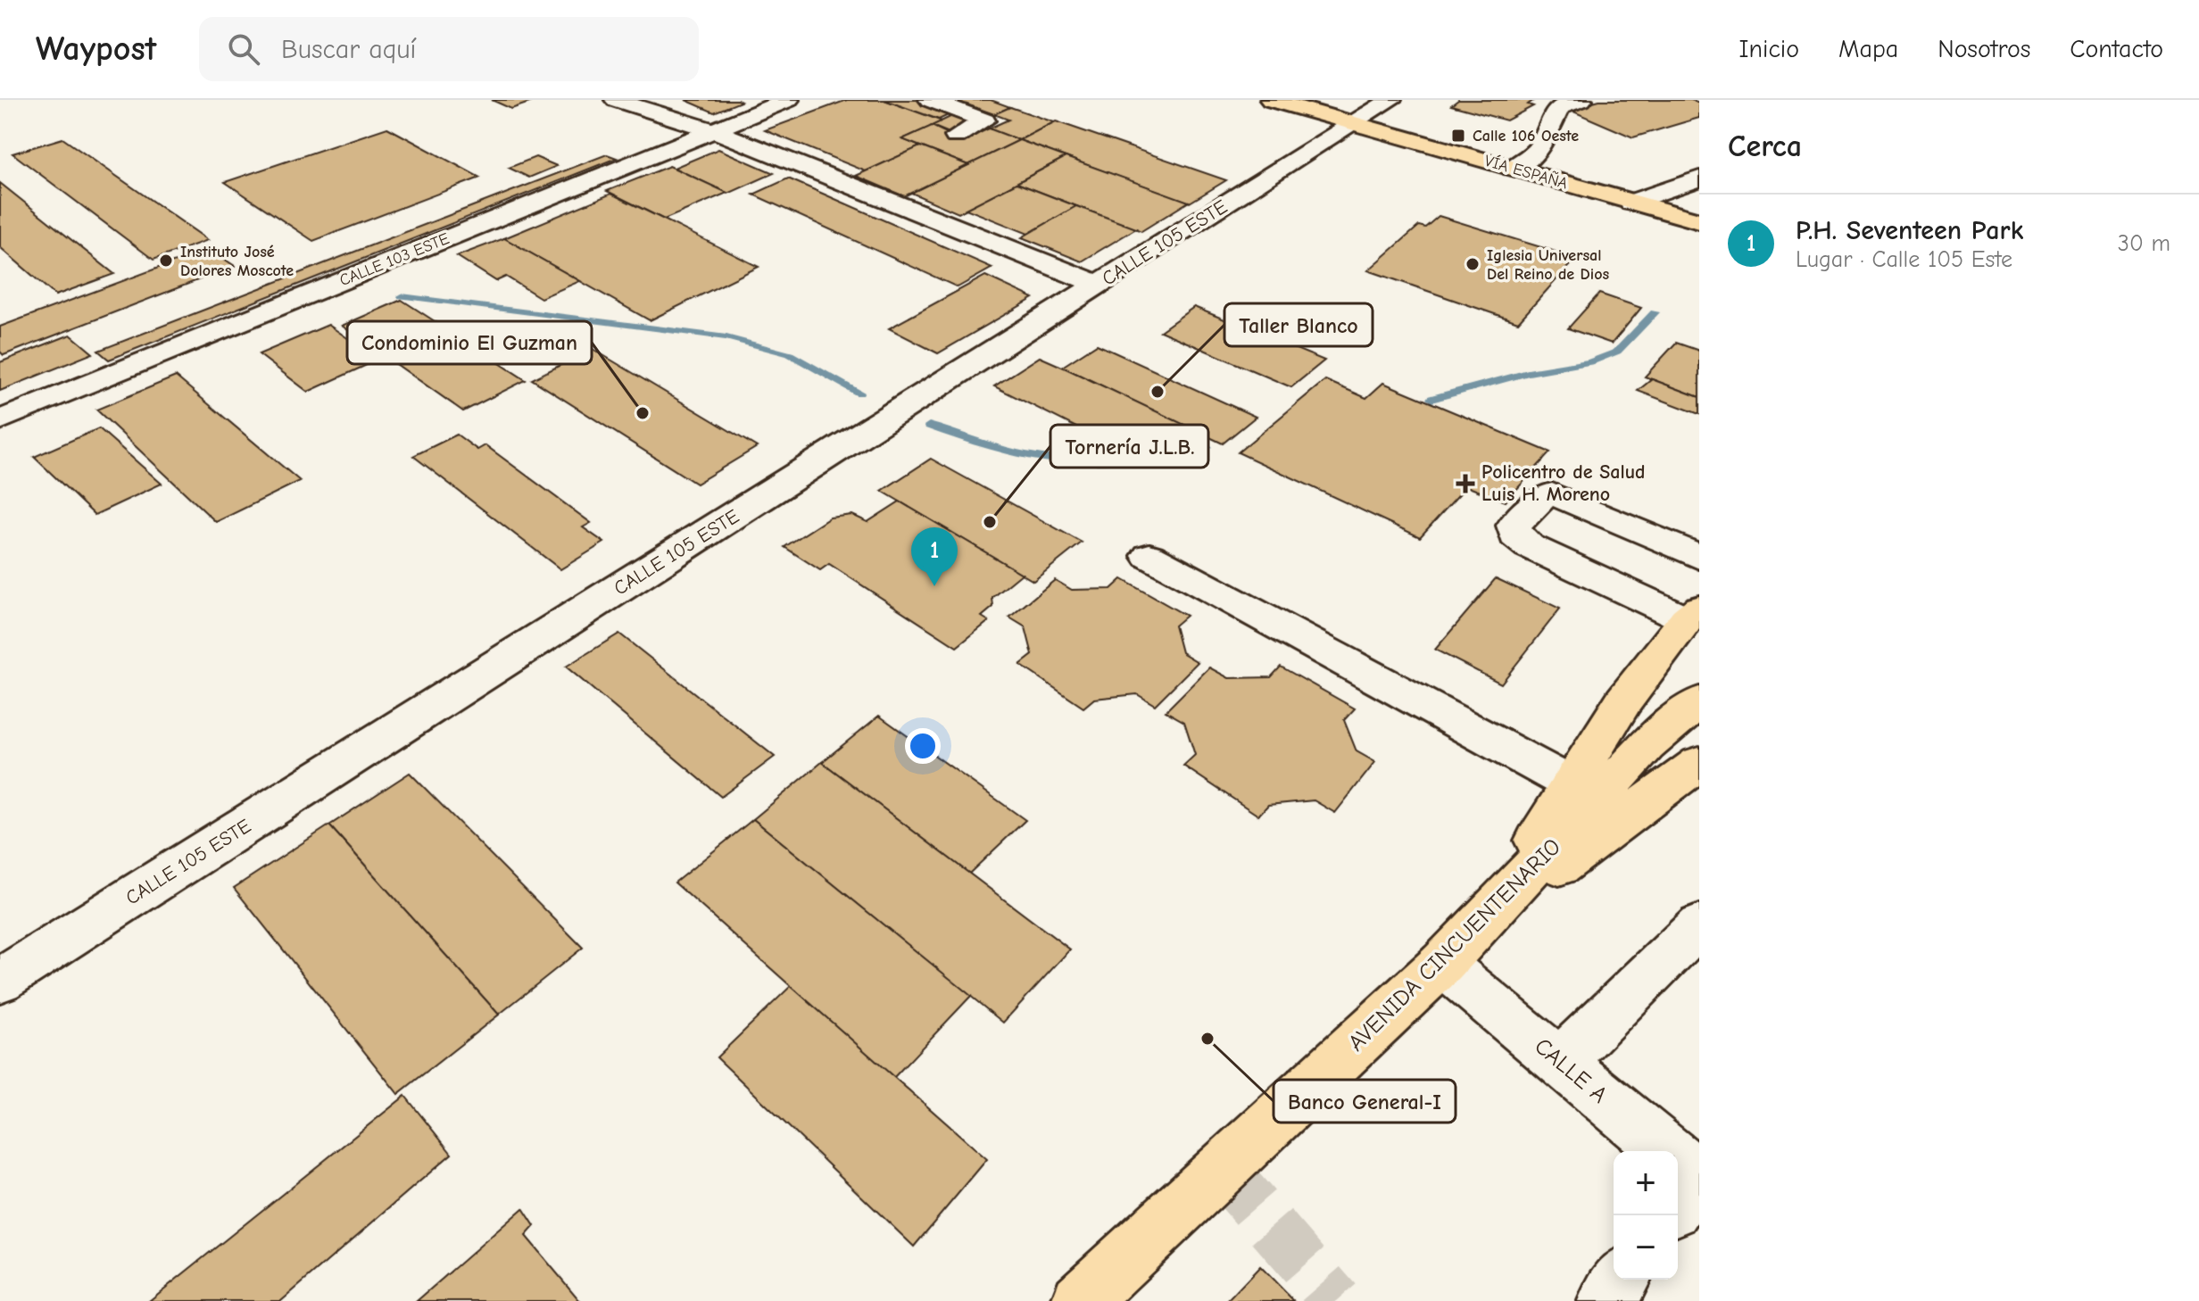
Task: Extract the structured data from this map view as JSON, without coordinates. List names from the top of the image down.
{
  "streets": {
    "main road": ["VÍA ESPAÑA", "AVENIDA CINCUENTENARIO"],
    "street": ["CALLE 105 ESTE", "CALLE 103 ESTE", "CALLE A"]
  },
  "crossings": [
    ["VÍA ESPAÑA", "CALLE 105 ESTE"],
    ["AVENIDA CINCUENTENARIO", "CALLE A"]
  ],
  "places": {
    "transit": ["Calle 106 Oeste"],
    "other": [
      "Instituto José Dolores Moscote",
      "Iglesia Universal Del Reino de Dios",
      "Taller Blanco",
      "Condominio El Guzman",
      "Tornería J.L.B.",
      "Banco General-I"
    ],
    "health": ["Policentro de Salud Luis H. Moreno"]
  },
  "page": {
    "header": "Waypost",
    "search": "Buscar aquí",
    "nav": [
      "Inicio",
      "Mapa",
      "Nosotros",
      "Contacto"
    ],
    "heading": "Cerca",
    "list": [
      {
        "mark": "1",
        "name": "P.H. Seventeen Park",
        "note": "Lugar · Calle 105 Este",
        "value": "30 m"
      }
    ],
    "pins": "1",
    "map_buttons": ["+", "−"]
  }
}
